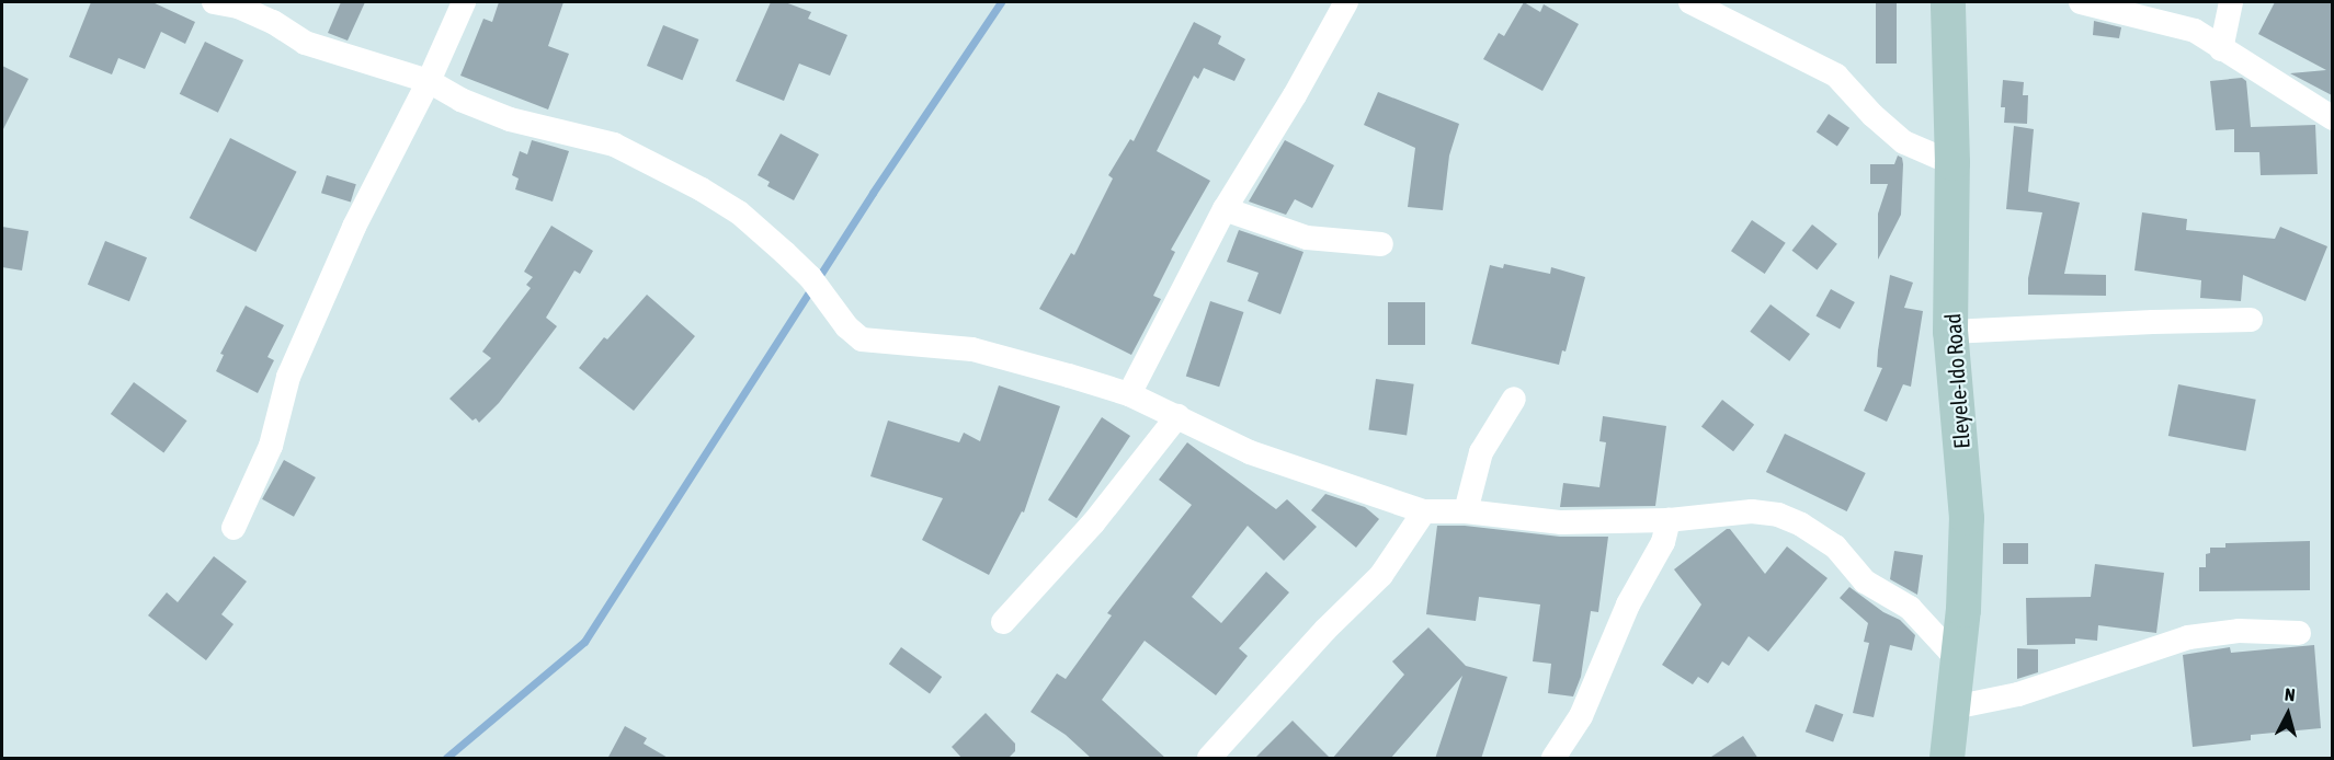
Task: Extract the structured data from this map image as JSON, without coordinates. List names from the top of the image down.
{
  "streets": {
    "main road": ["Eleyele-Ido Road"]
  },
  "north": "top"
}
